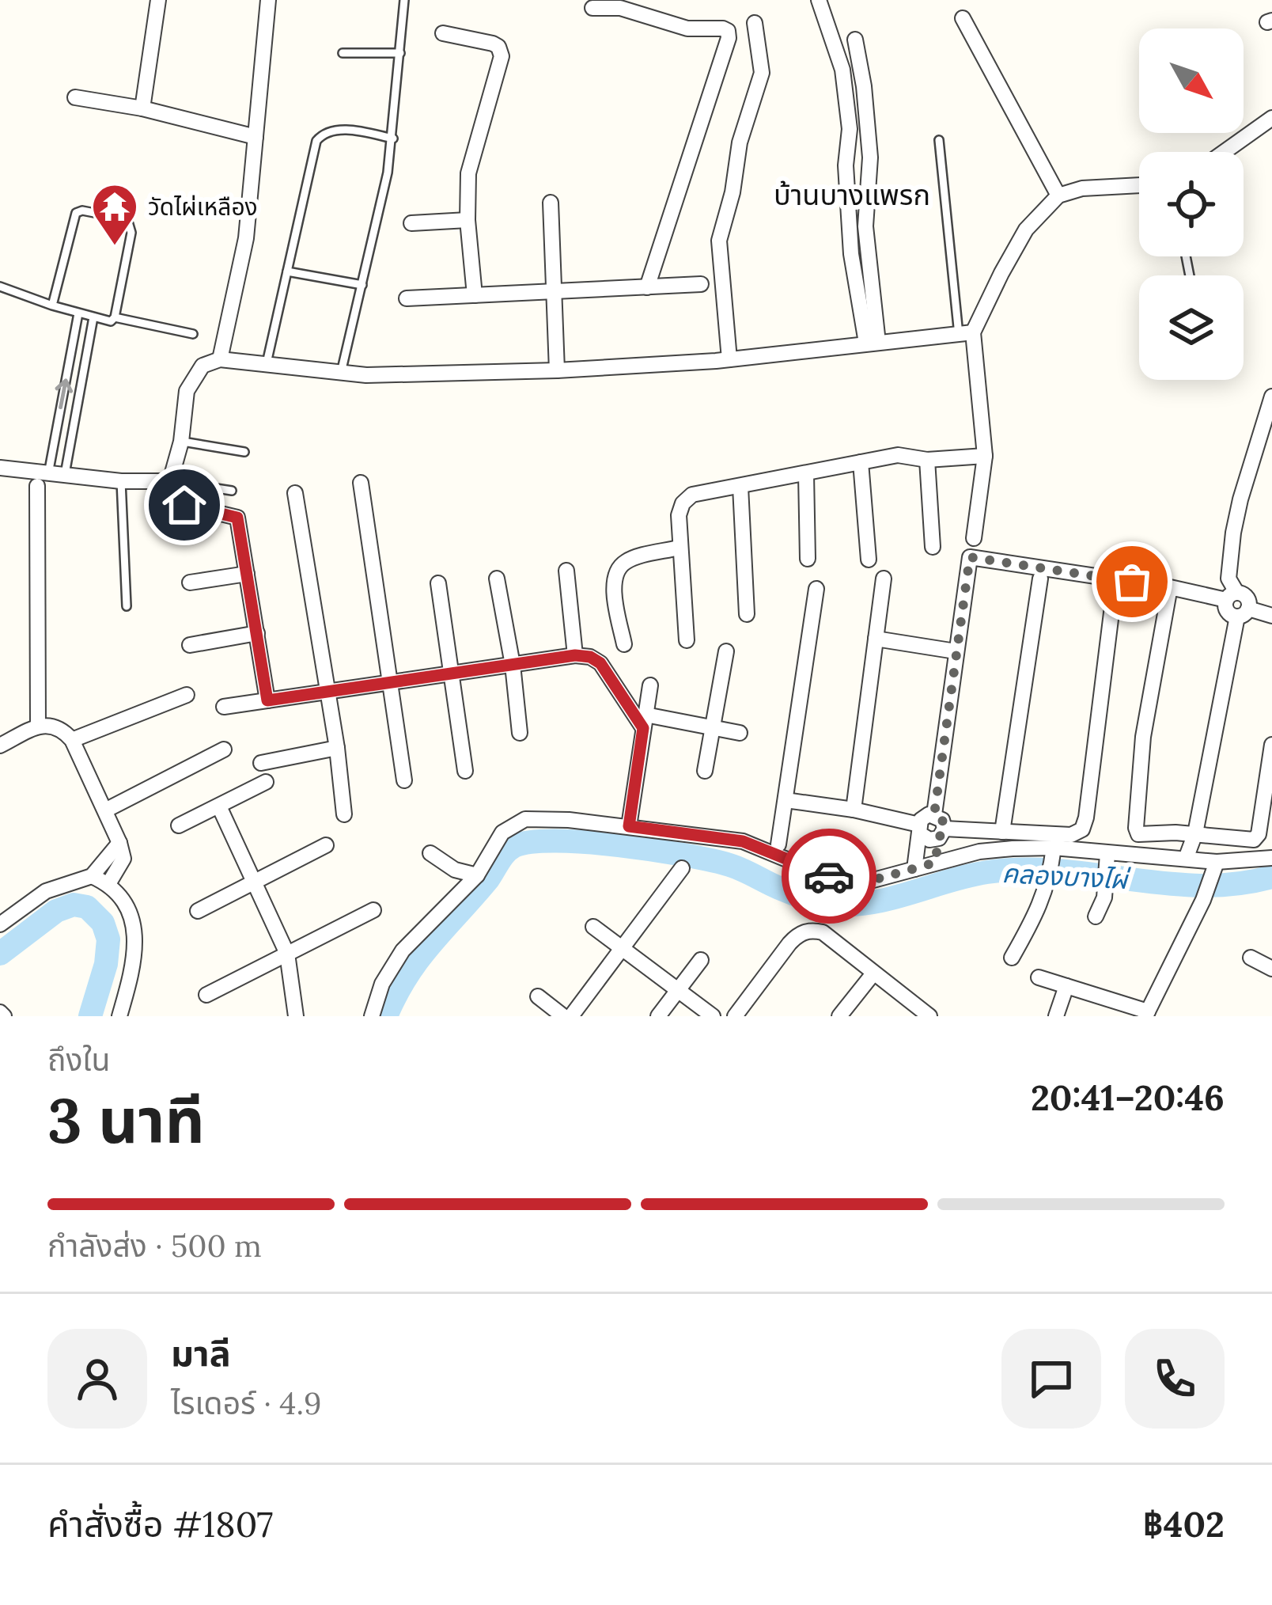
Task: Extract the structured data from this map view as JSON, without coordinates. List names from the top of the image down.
{
  "districts": ["บ้านบางแพรก"],
  "water": ["คลองบางไผ่"],
  "places": {
    "temple": ["วัดไผ่เหลือง"]
  },
  "north": "bottom right",
  "page": {
    "heading": ["3 นาที", "ถึงใน", "20:41–20:46"],
    "panel": [
      "มาลี",
      "ไรเดอร์ · 4.9",
      "คำสั่งซื้อ #1807",
      "฿402"
    ],
    "bar": "กำลังส่ง · 500 m"
  }
}
